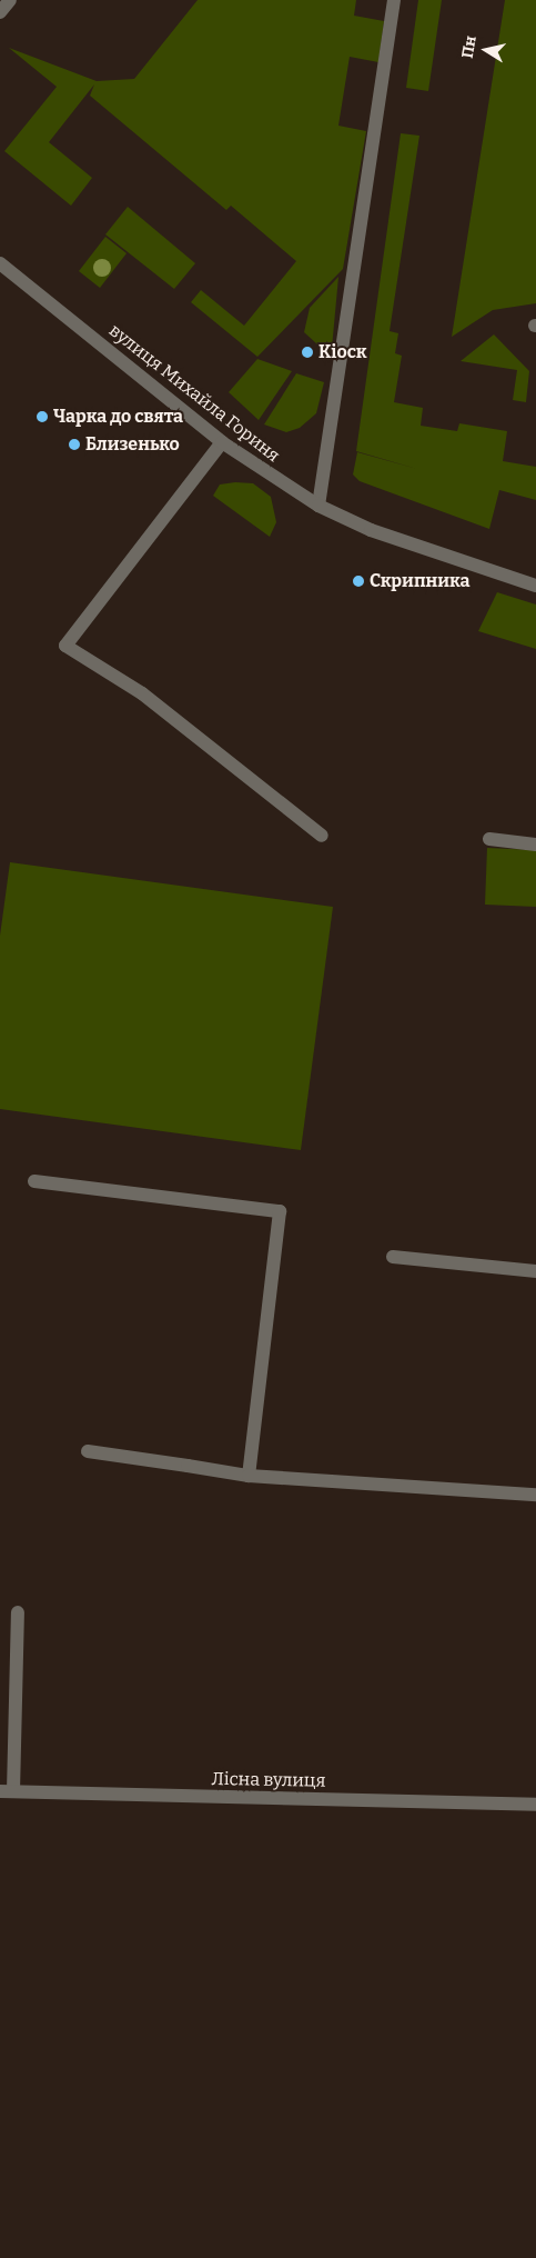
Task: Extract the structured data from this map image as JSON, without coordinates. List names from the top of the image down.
{
  "streets": {
    "street": ["вулиця Михайла Гориня", "Лісна вулиця"]
  },
  "places": [
    "Кіоск",
    "Чарка до свята",
    "Близенько",
    "Скрипника"
  ],
  "north": "left"
}
